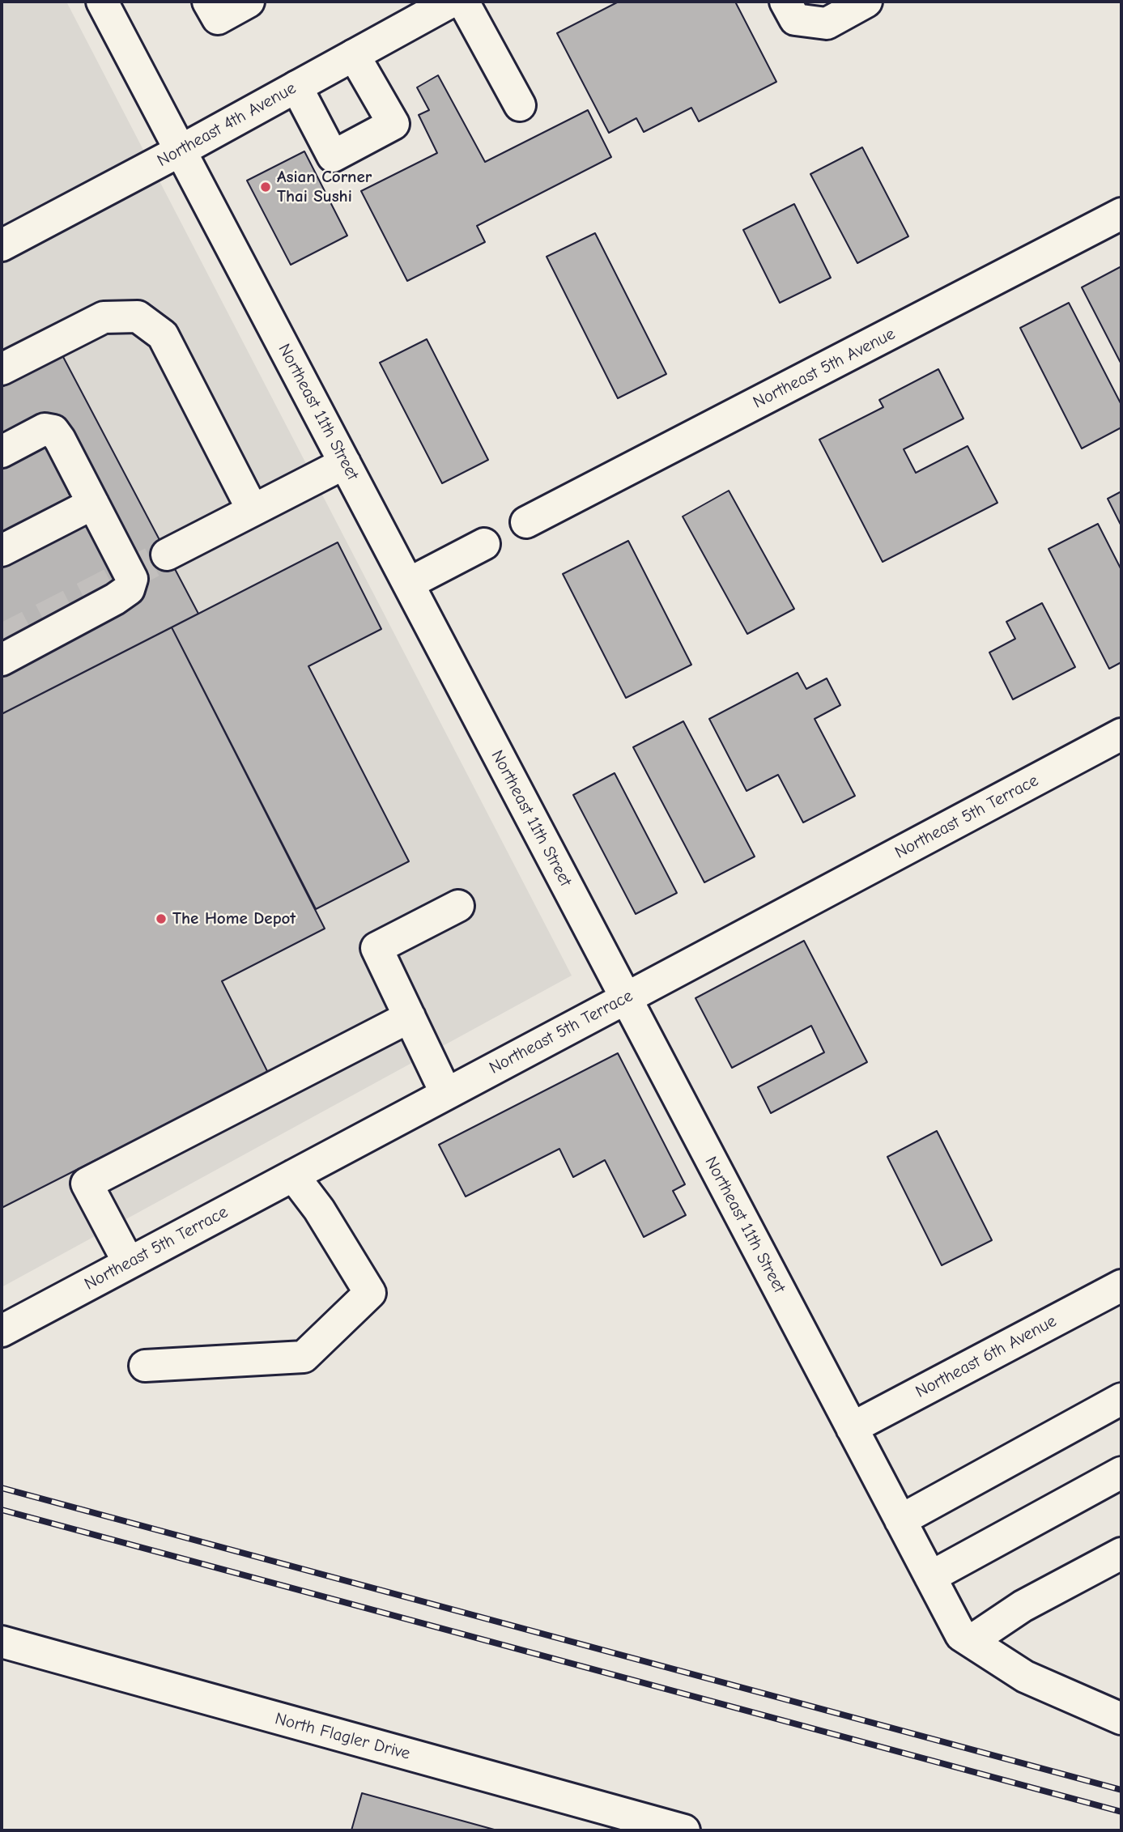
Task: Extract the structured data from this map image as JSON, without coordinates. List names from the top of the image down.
{
  "streets": {
    "street": [
      "Northeast 4th Avenue",
      "Northeast 5th Avenue",
      "Northeast 11th Street",
      "Northeast 5th Terrace",
      "Northeast 6th Avenue",
      "North Flagler Drive"
    ]
  },
  "crossings": [
    ["Northeast 4th Avenue", "Northeast 11th Street"],
    ["Northeast 11th Street", "Northeast 5th Terrace"],
    ["Northeast 11th Street", "Northeast 6th Avenue"]
  ],
  "places": ["Asian Corner Thai Sushi", "The Home Depot"]
}
